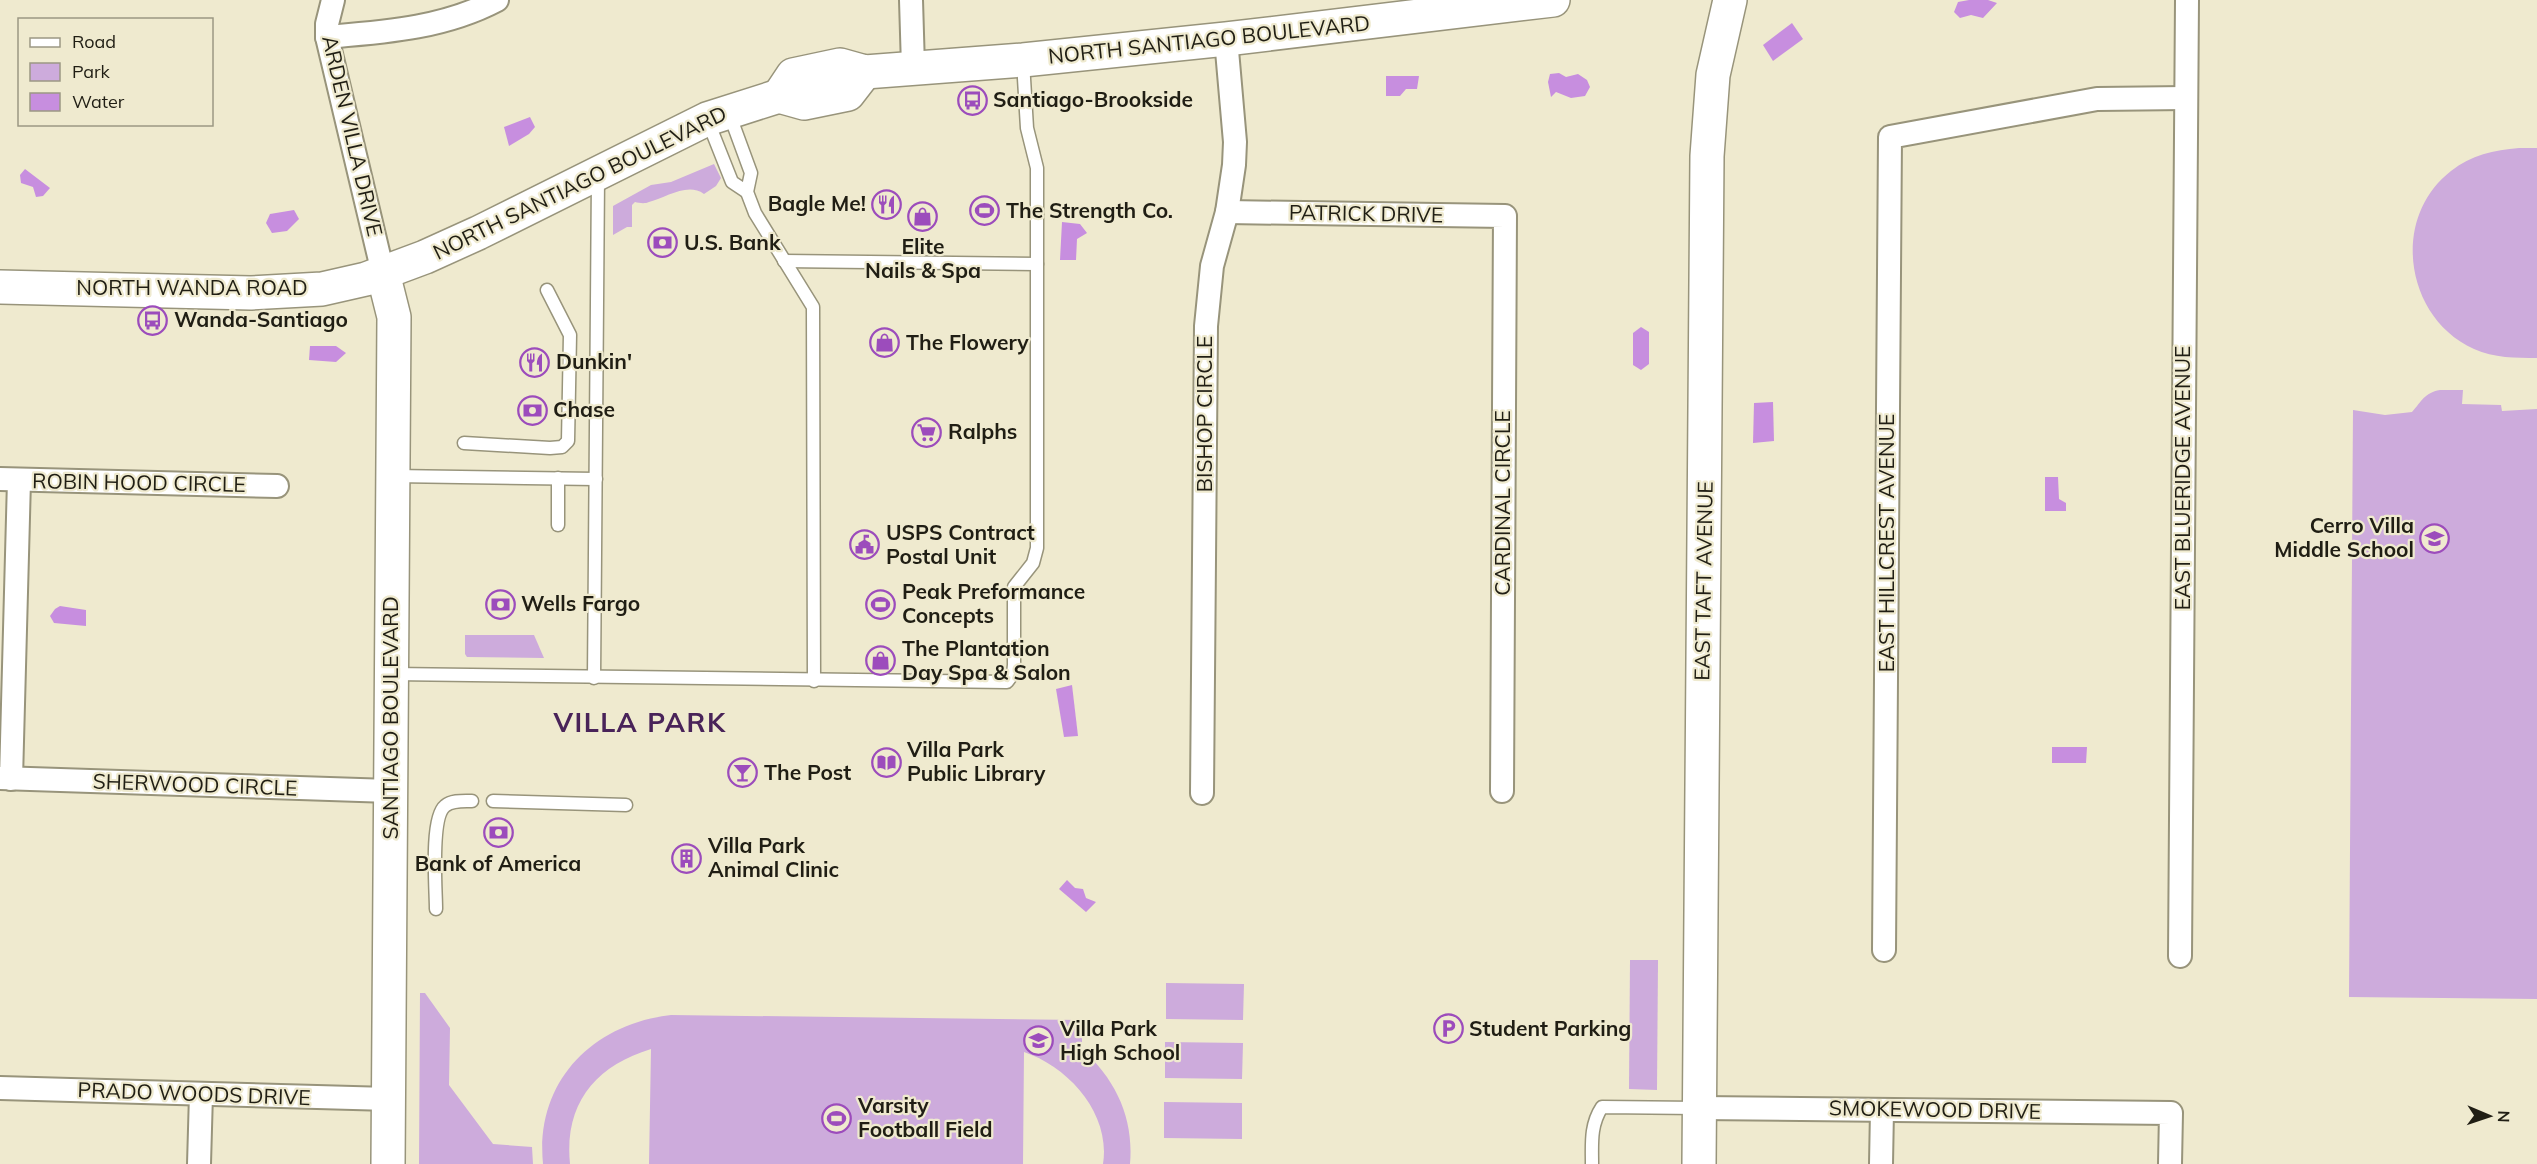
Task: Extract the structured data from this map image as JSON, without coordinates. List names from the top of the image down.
{
  "streets": {
    "street": [
      "NORTH SANTIAGO BOULEVARD",
      "ARDEN VILLA DRIVE",
      "PATRICK DRIVE",
      "NORTH WANDA ROAD",
      "BISHOP CIRCLE",
      "EAST BLUERIDGE AVENUE",
      "ROBIN HOOD CIRCLE",
      "CARDINAL CIRCLE",
      "EAST HILLCREST AVENUE",
      "EAST TAFT AVENUE",
      "SANTIAGO BOULEVARD",
      "SHERWOOD CIRCLE",
      "PRADO WOODS DRIVE",
      "SMOKEWOOD DRIVE"
    ]
  },
  "crossings": [
    ["NORTH SANTIAGO BOULEVARD", "ARDEN VILLA DRIVE"],
    ["NORTH SANTIAGO BOULEVARD", "NORTH WANDA ROAD"],
    ["NORTH SANTIAGO BOULEVARD", "BISHOP CIRCLE"],
    ["NORTH SANTIAGO BOULEVARD", "SANTIAGO BOULEVARD"],
    ["ARDEN VILLA DRIVE", "NORTH WANDA ROAD"],
    ["ARDEN VILLA DRIVE", "SANTIAGO BOULEVARD"],
    ["PATRICK DRIVE", "BISHOP CIRCLE"],
    ["PATRICK DRIVE", "CARDINAL CIRCLE"],
    ["NORTH WANDA ROAD", "SANTIAGO BOULEVARD"],
    ["EAST BLUERIDGE AVENUE", "EAST HILLCREST AVENUE"],
    ["EAST TAFT AVENUE", "SMOKEWOOD DRIVE"],
    ["SANTIAGO BOULEVARD", "SHERWOOD CIRCLE"],
    ["SANTIAGO BOULEVARD", "PRADO WOODS DRIVE"]
  ],
  "districts": ["VILLA PARK"],
  "places": {
    "bus stop": ["Santiago-Brookside", "Wanda-Santiago"],
    "restaurant": ["Bagle Me!", "Dunkin'"],
    "sports": ["The Strength Co.", "Peak Preformance Concepts", "Varsity Football Field"],
    "shop": ["Elite Nails & Spa", "The Flowery", "The Plantation Day Spa & Salon"],
    "bank": [
      "U.S. Bank",
      "Chase",
      "Wells Fargo",
      "Bank of America"
    ],
    "supermarket": ["Ralphs"],
    "school or university": ["Cerro Villa Middle School", "Villa Park High School"],
    "public building": ["USPS Contract Postal Unit"],
    "library": ["Villa Park Public Library"],
    "bar": ["The Post"],
    "building": ["Villa Park Animal Clinic"],
    "parking": ["Student Parking"]
  },
  "legend": ["Road", "Park", "Water"],
  "north": "right"
}
